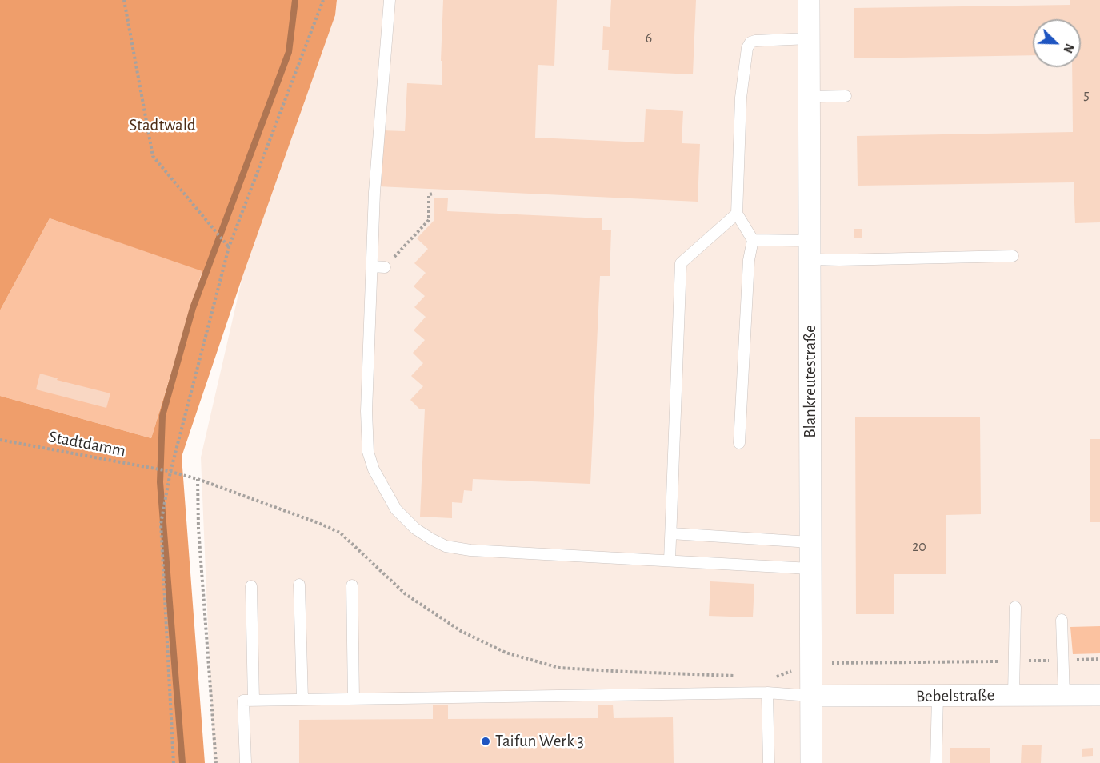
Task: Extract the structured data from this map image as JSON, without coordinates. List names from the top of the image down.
{
  "streets": {
    "street": ["Blankreutestraße", "Bebelstraße"],
    "path": ["Stadtdamm"]
  },
  "crossings": [
    ["Blankreutestraße", "Bebelstraße"]
  ],
  "parks": ["Stadtwald"],
  "places": ["Taifun Werk 3"],
  "house_numbers": ["6", "5", "20"],
  "north": "bottom right"
}
